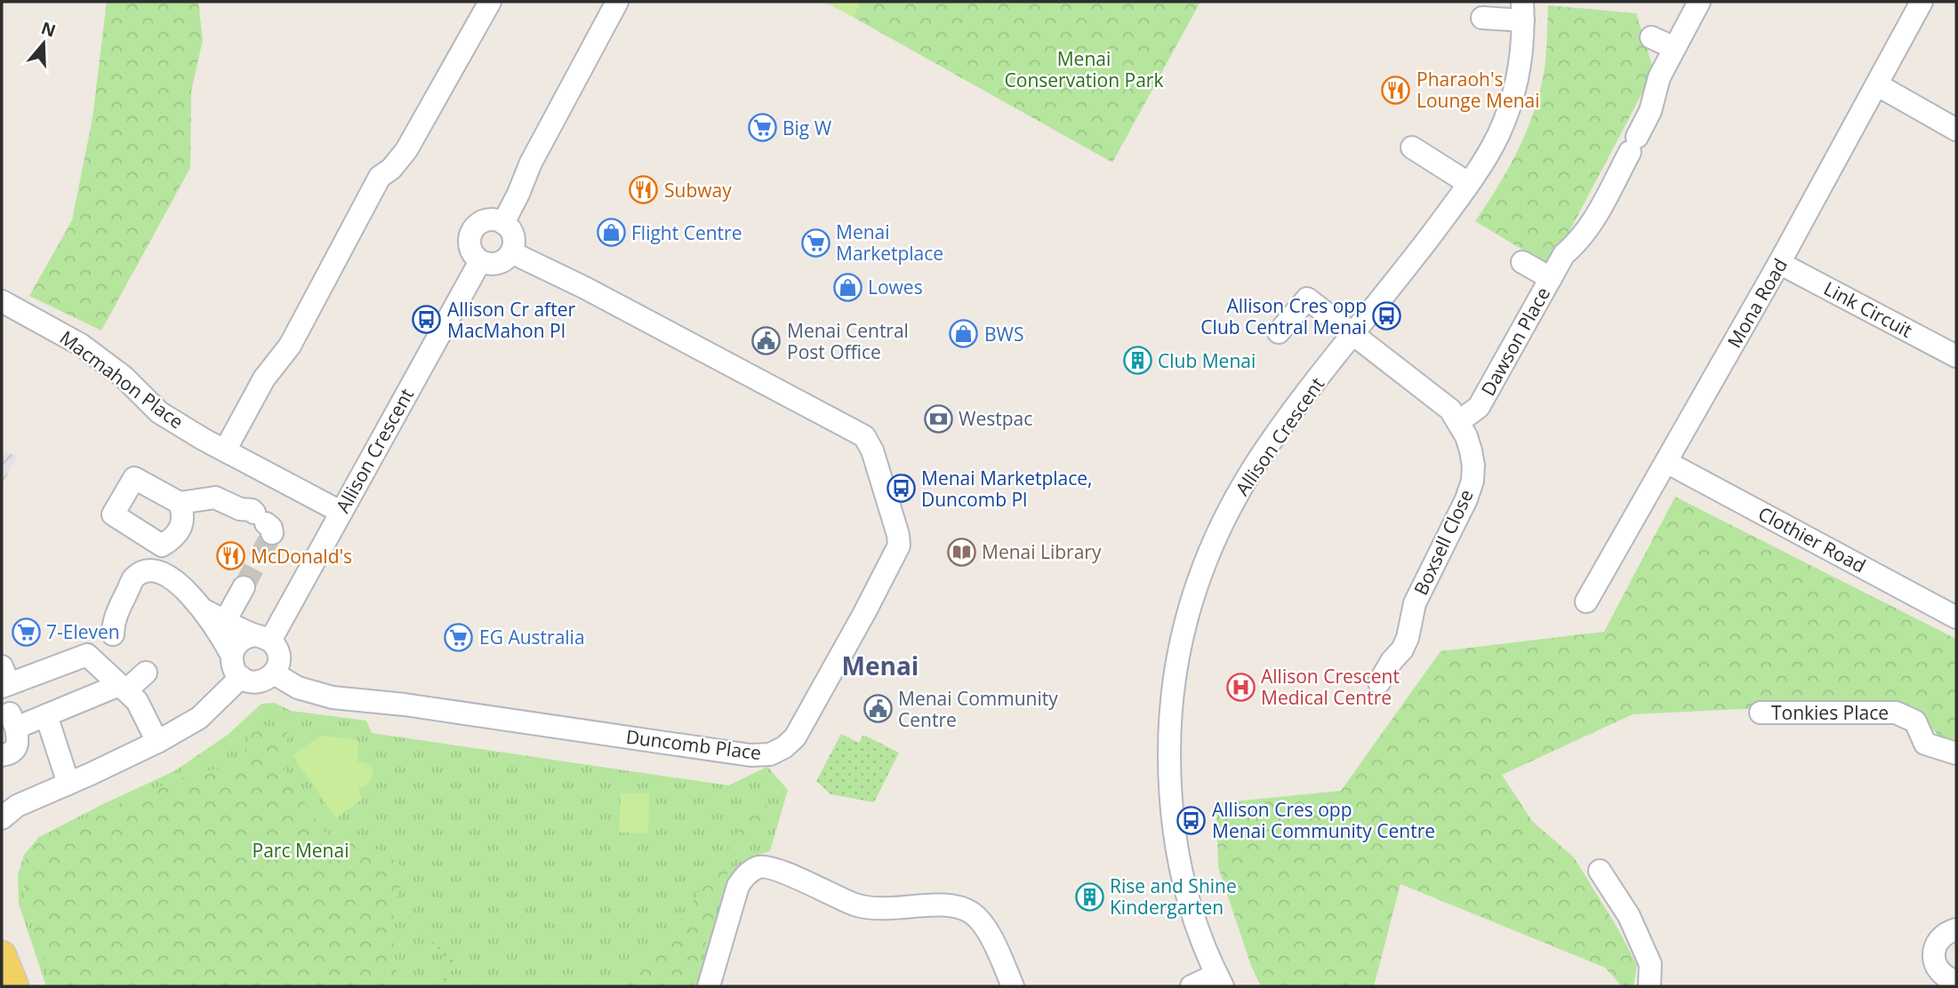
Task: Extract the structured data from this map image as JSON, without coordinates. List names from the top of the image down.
{
  "streets": {
    "street": [
      "Mona Road",
      "Link Circuit",
      "Dawson Place",
      "Macmahon Place",
      "Allison Crescent",
      "Clothier Road",
      "Boxsell Close",
      "Tonkies Place",
      "Duncomb Place"
    ]
  },
  "crossings": [
    ["Mona Road", "Link Circuit"],
    ["Mona Road", "Clothier Road"],
    ["Dawson Place", "Boxsell Close"],
    ["Macmahon Place", "Allison Crescent"],
    ["Allison Crescent", "Boxsell Close"],
    ["Allison Crescent", "Duncomb Place"]
  ],
  "districts": ["Menai"],
  "parks": ["Menai Conservation Park", "Parc Menai"],
  "places": {
    "restaurant": ["Pharaoh's Lounge Menai", "Subway", "McDonald's"],
    "supermarket": [
      "Big W",
      "Menai Marketplace",
      "7-Eleven",
      "EG Australia"
    ],
    "shop": ["Flight Centre", "Lowes", "BWS"],
    "bus stop": [
      "Allison Cres opp Club Central Menai",
      "Allison Cr after MacMahon Pl",
      "Menai Marketplace, Duncomb Pl",
      "Allison Cres opp Menai Community Centre"
    ],
    "public building": ["Menai Central Post Office", "Menai Community Centre"],
    "building": ["Club Menai", "Rise and Shine Kindergarten"],
    "bank": ["Westpac"],
    "library": ["Menai Library"],
    "hospital": ["Allison Crescent Medical Centre"]
  },
  "north": "top"
}
